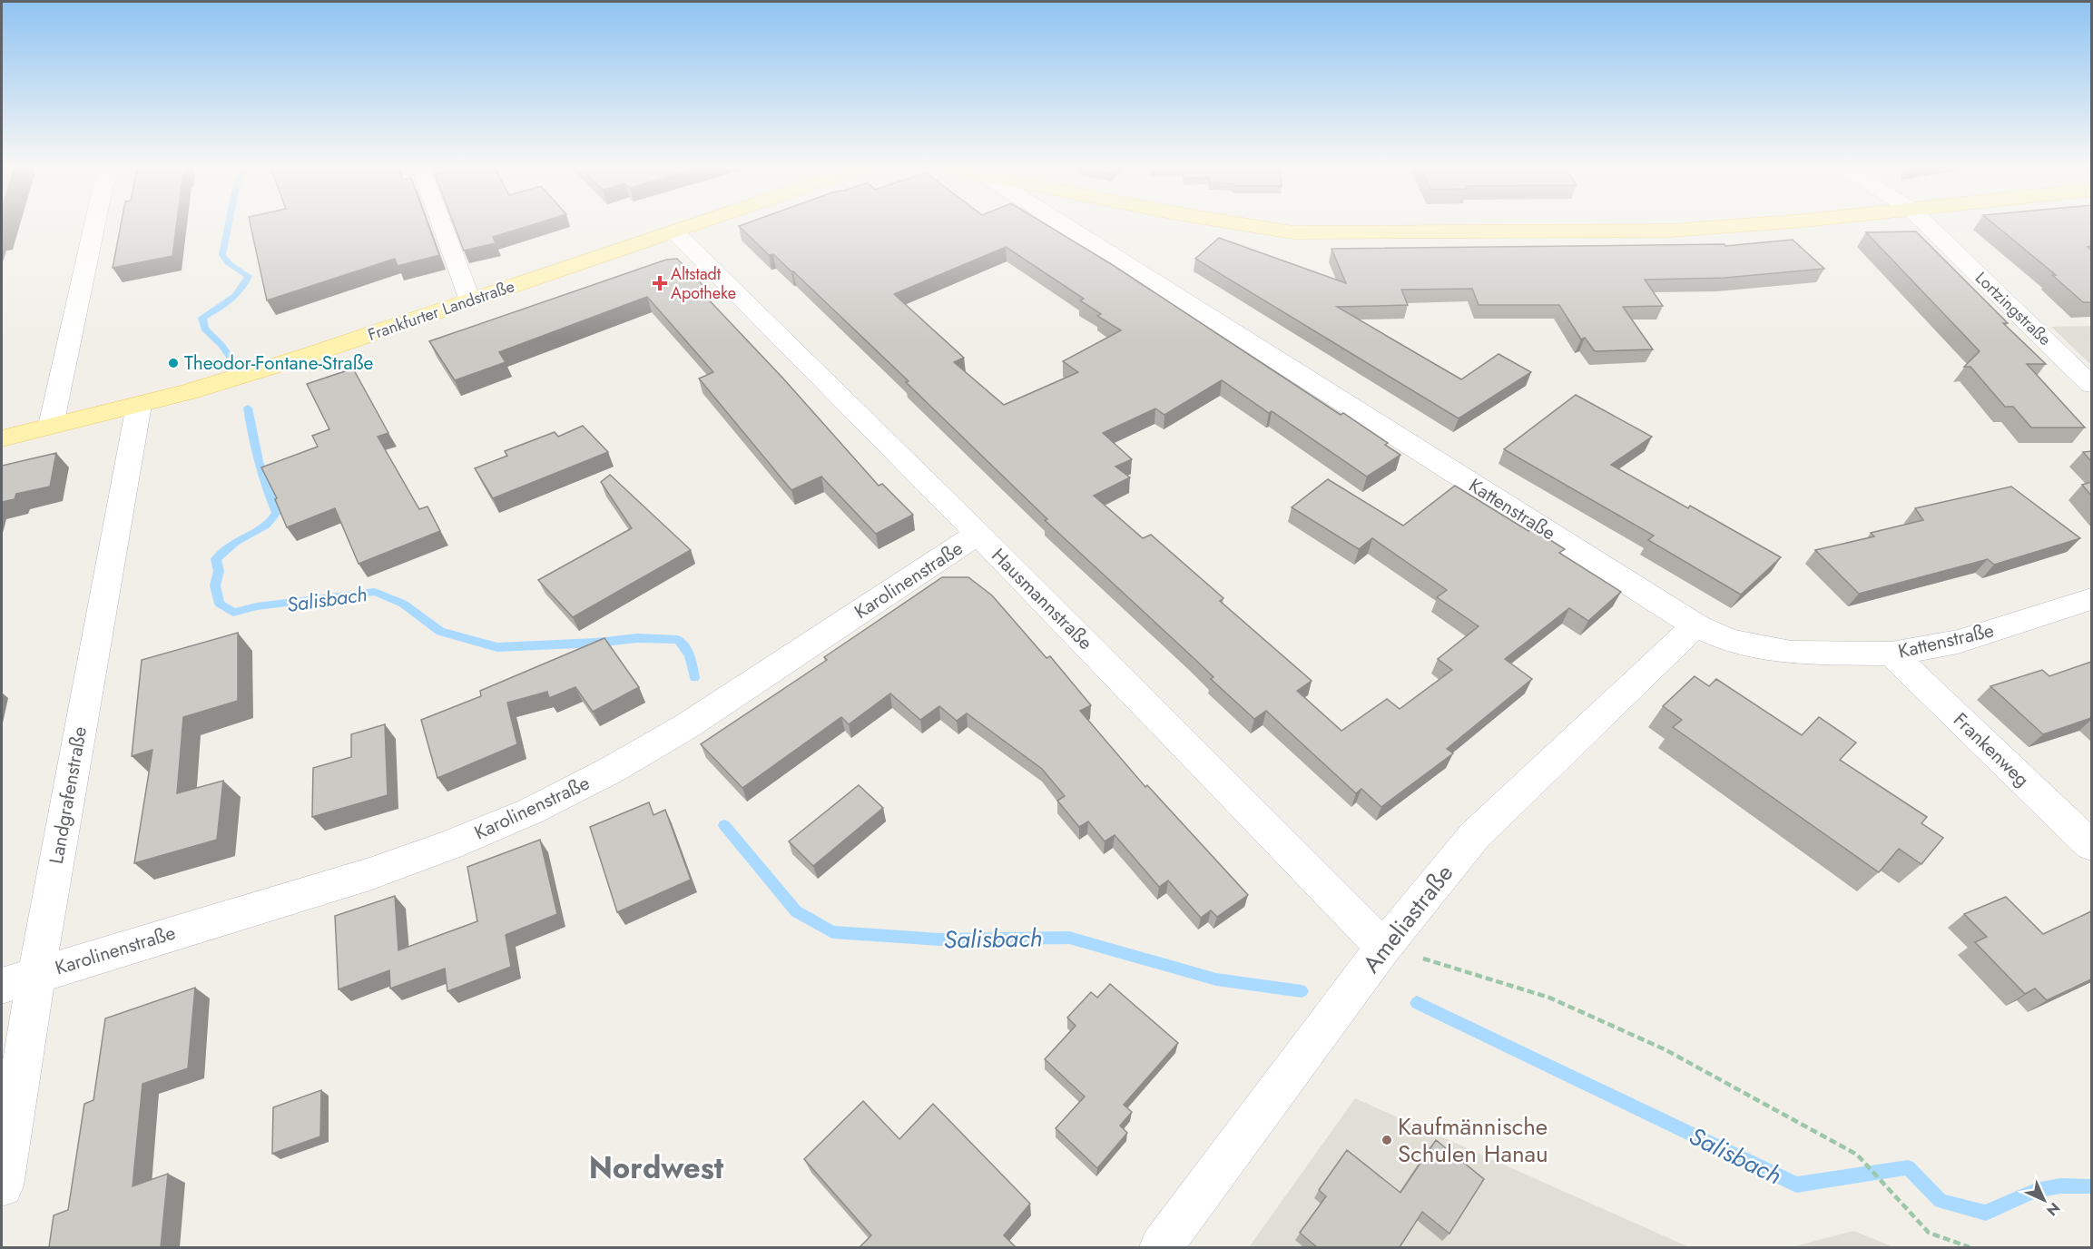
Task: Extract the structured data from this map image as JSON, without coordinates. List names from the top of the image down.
{
  "streets": {
    "main road": ["Frankfurter Landstraße"],
    "street": [
      "Lortzingstraße",
      "Kattenstraße",
      "Karolinenstraße",
      "Hausmannstraße",
      "Frankenweg",
      "Landgrafenstraße",
      "Ameliastraße"
    ]
  },
  "crossings": [
    ["Frankfurter Landstraße", "Hausmannstraße"],
    ["Frankfurter Landstraße", "Landgrafenstraße"],
    ["Kattenstraße", "Frankenweg"],
    ["Kattenstraße", "Ameliastraße"],
    ["Karolinenstraße", "Hausmannstraße"],
    ["Karolinenstraße", "Landgrafenstraße"],
    ["Hausmannstraße", "Ameliastraße"]
  ],
  "districts": ["Nordwest"],
  "water": ["Salisbach"],
  "places": {
    "health": ["Altstadt Apotheke"],
    "other": ["Theodor-Fontane-Straße", "Kaufmännische Schulen Hanau"]
  },
  "north": "bottom right"
}
